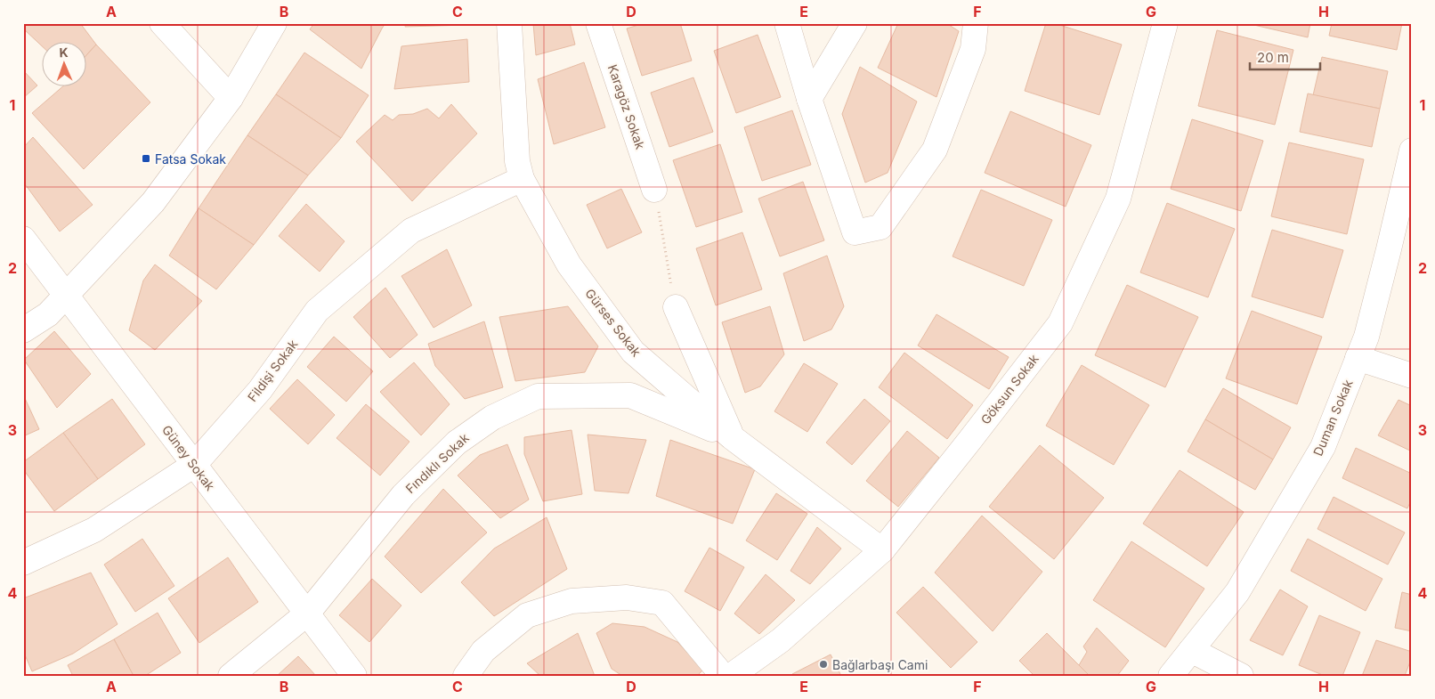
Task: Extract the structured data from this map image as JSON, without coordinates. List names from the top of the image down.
{
  "streets": {
    "street": [
      "Karagöz Sokak",
      "Gürses Sokak",
      "Fildişi Sokak",
      "Göksun Sokak",
      "Duman Sokak",
      "Güney Sokak",
      "Fındıklı Sokak"
    ]
  },
  "crossings": [
    ["Gürses Sokak", "Fildişi Sokak"],
    ["Gürses Sokak", "Göksun Sokak"],
    ["Gürses Sokak", "Fındıklı Sokak"],
    ["Fildişi Sokak", "Güney Sokak"],
    ["Güney Sokak", "Fındıklı Sokak"]
  ],
  "places": {
    "transit": ["Fatsa Sokak"],
    "other": ["Bağlarbaşı Cami"]
  },
  "scale_bar": "20 m",
  "north": "top",
  "grid": {
    "columns": [
      "A",
      "B",
      "C",
      "D",
      "E",
      "F",
      "G",
      "H"
    ],
    "rows": [
      "1",
      "2",
      "3",
      "4"
    ]
  }
}
